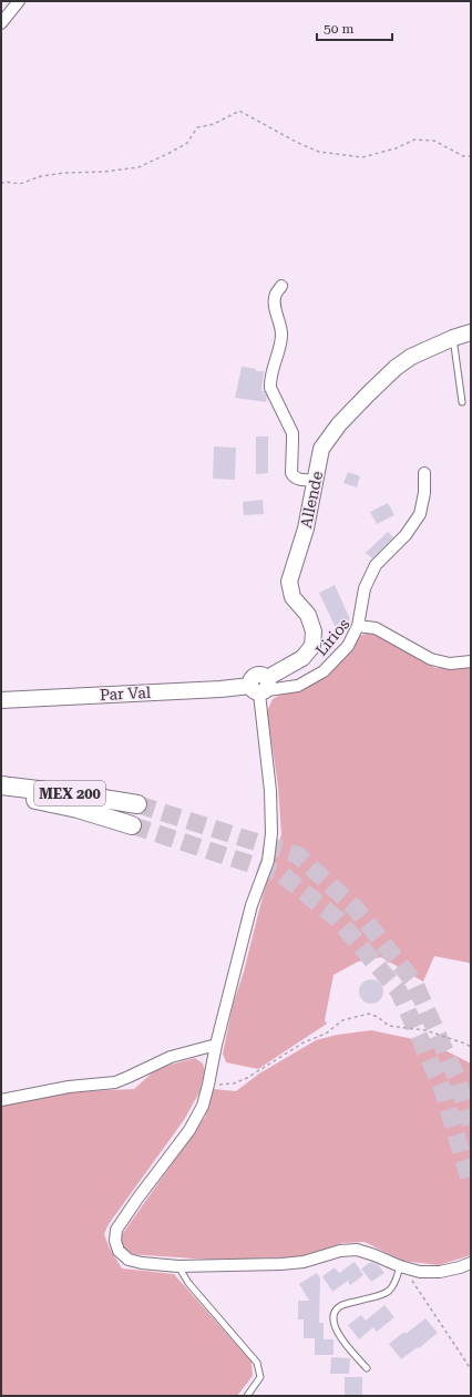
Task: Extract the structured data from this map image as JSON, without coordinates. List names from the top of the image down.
{
  "streets": {
    "main road": ["MEX 200"],
    "street": ["Allende", "Lirios", "Par Val"]
  },
  "crossings": [
    ["Allende", "Lirios"],
    ["Allende", "Par Val"],
    ["Lirios", "Par Val"]
  ],
  "scale_bar": "50 m"
}
